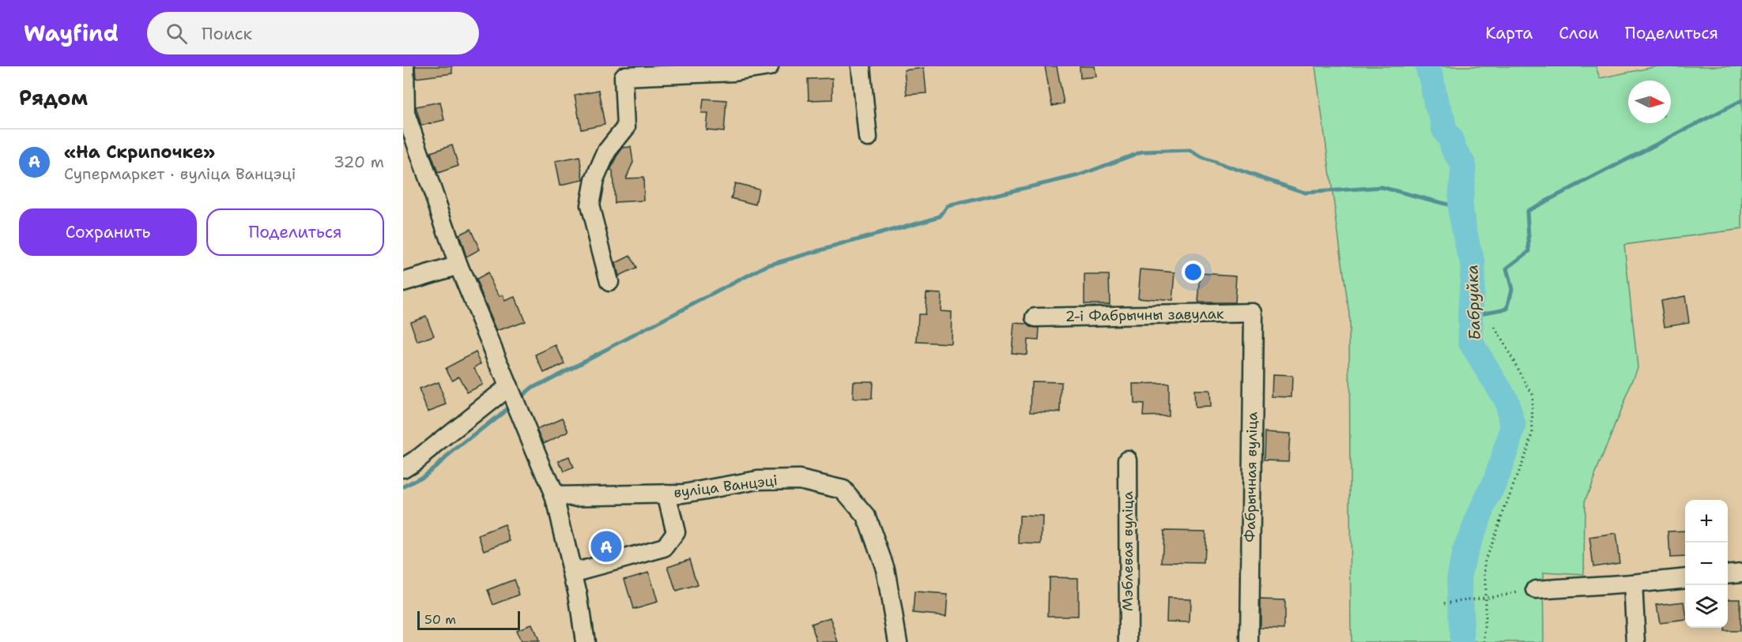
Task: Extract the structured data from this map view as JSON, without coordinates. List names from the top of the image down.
{
  "streets": {
    "street": [
      "2-і Фабрычны завулак",
      "Фабрычная вуліца",
      "вуліца Ванцэці",
      "Мэблевая вуліца"
    ]
  },
  "crossings": [
    ["2-і Фабрычны завулак", "Фабрычная вуліца"]
  ],
  "water": ["Бабруйка"],
  "scale_bar": "50 m",
  "north": "right",
  "page": {
    "header": "Wayfind",
    "search": "Поиск",
    "nav": ["Карта", "Слои", "Поделиться"],
    "heading": "Рядом",
    "list": [
      {
        "mark": "A",
        "name": "«На Скрипочке»",
        "note": "Супермаркет · вуліца Ванцэці",
        "value": "320 m"
      }
    ],
    "buttons": ["Сохранить", "Поделиться"],
    "map_buttons": ["+", "−"],
    "pins": "A",
    "scale": "50 m"
  }
}
